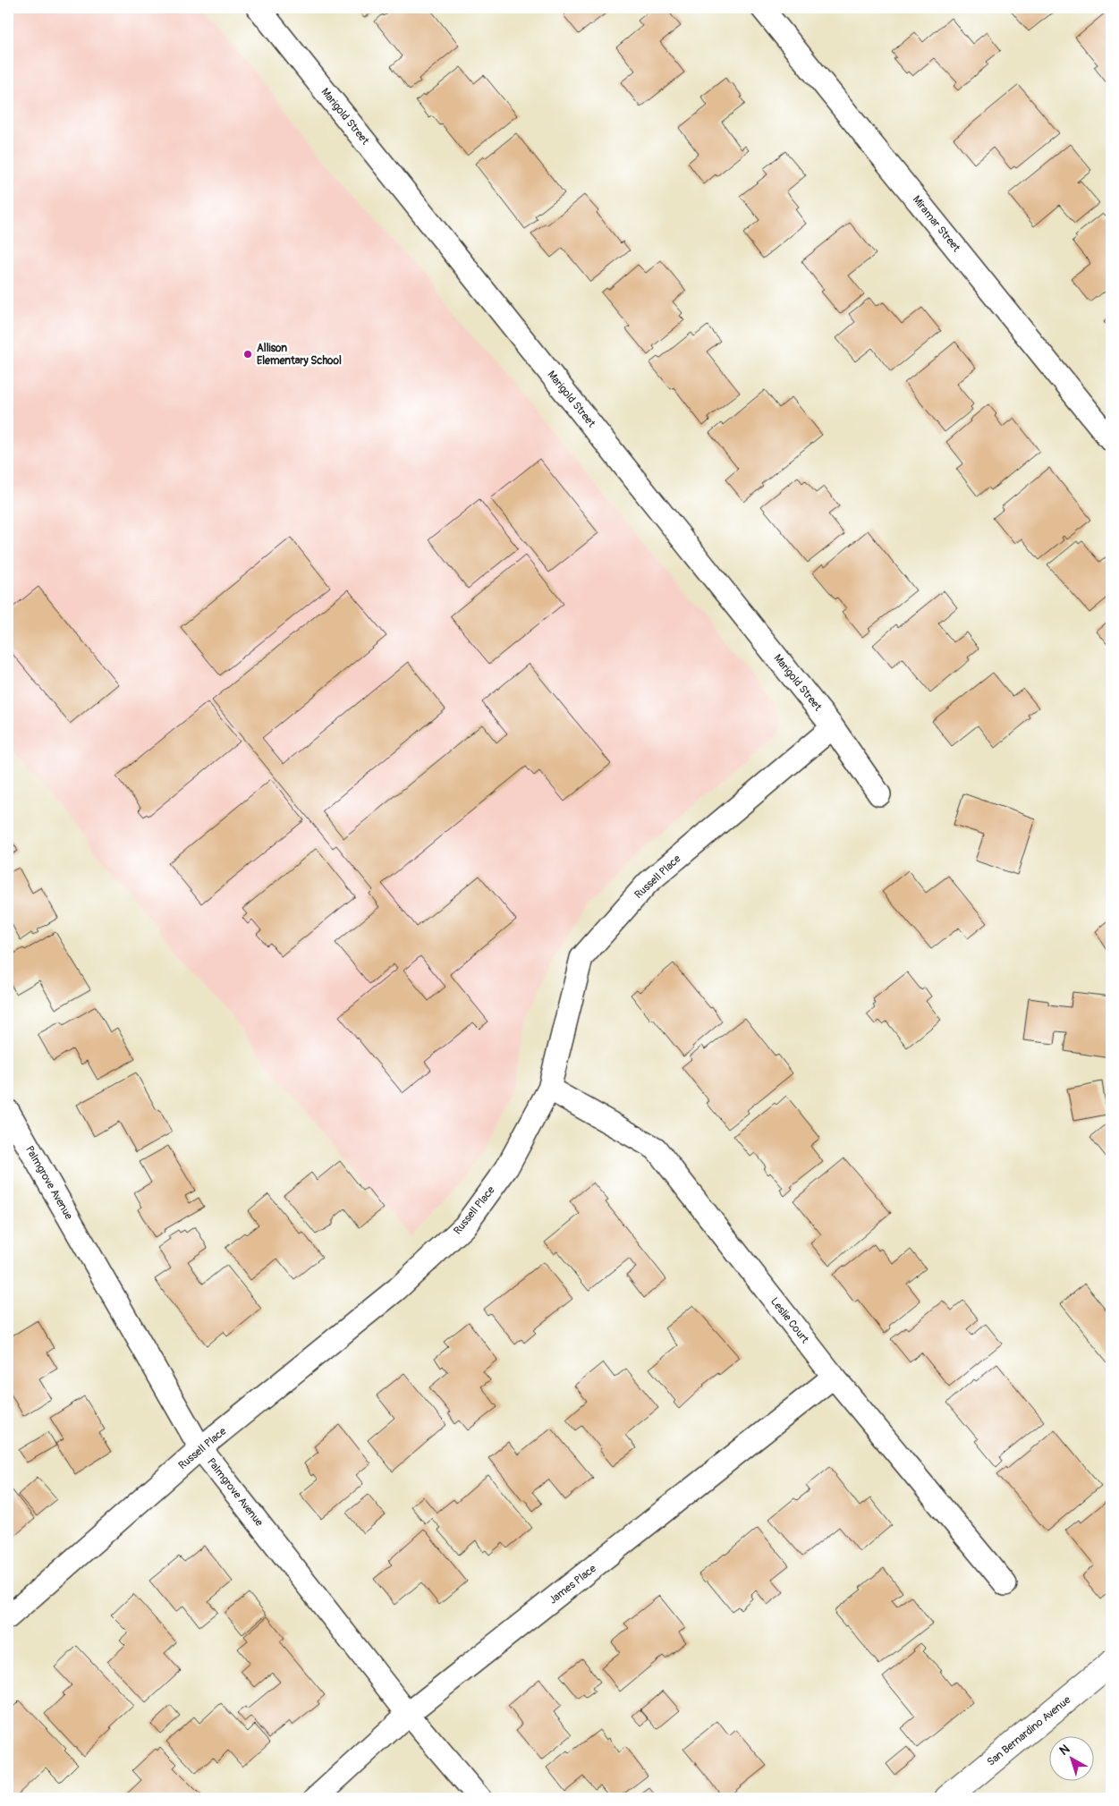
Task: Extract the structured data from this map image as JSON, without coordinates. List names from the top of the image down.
{
  "streets": {
    "main road": ["San Bernardino Avenue"],
    "street": [
      "Marigold Street",
      "Miramar Street",
      "Russell Place",
      "Palmgrove Avenue",
      "Leslie Court",
      "James Place"
    ]
  },
  "crossings": [
    ["Marigold Street", "Russell Place"],
    ["Russell Place", "Palmgrove Avenue"],
    ["Russell Place", "Leslie Court"],
    ["Palmgrove Avenue", "James Place"],
    ["Leslie Court", "James Place"]
  ],
  "places": ["Allison Elementary School"],
  "north": "top left"
}
